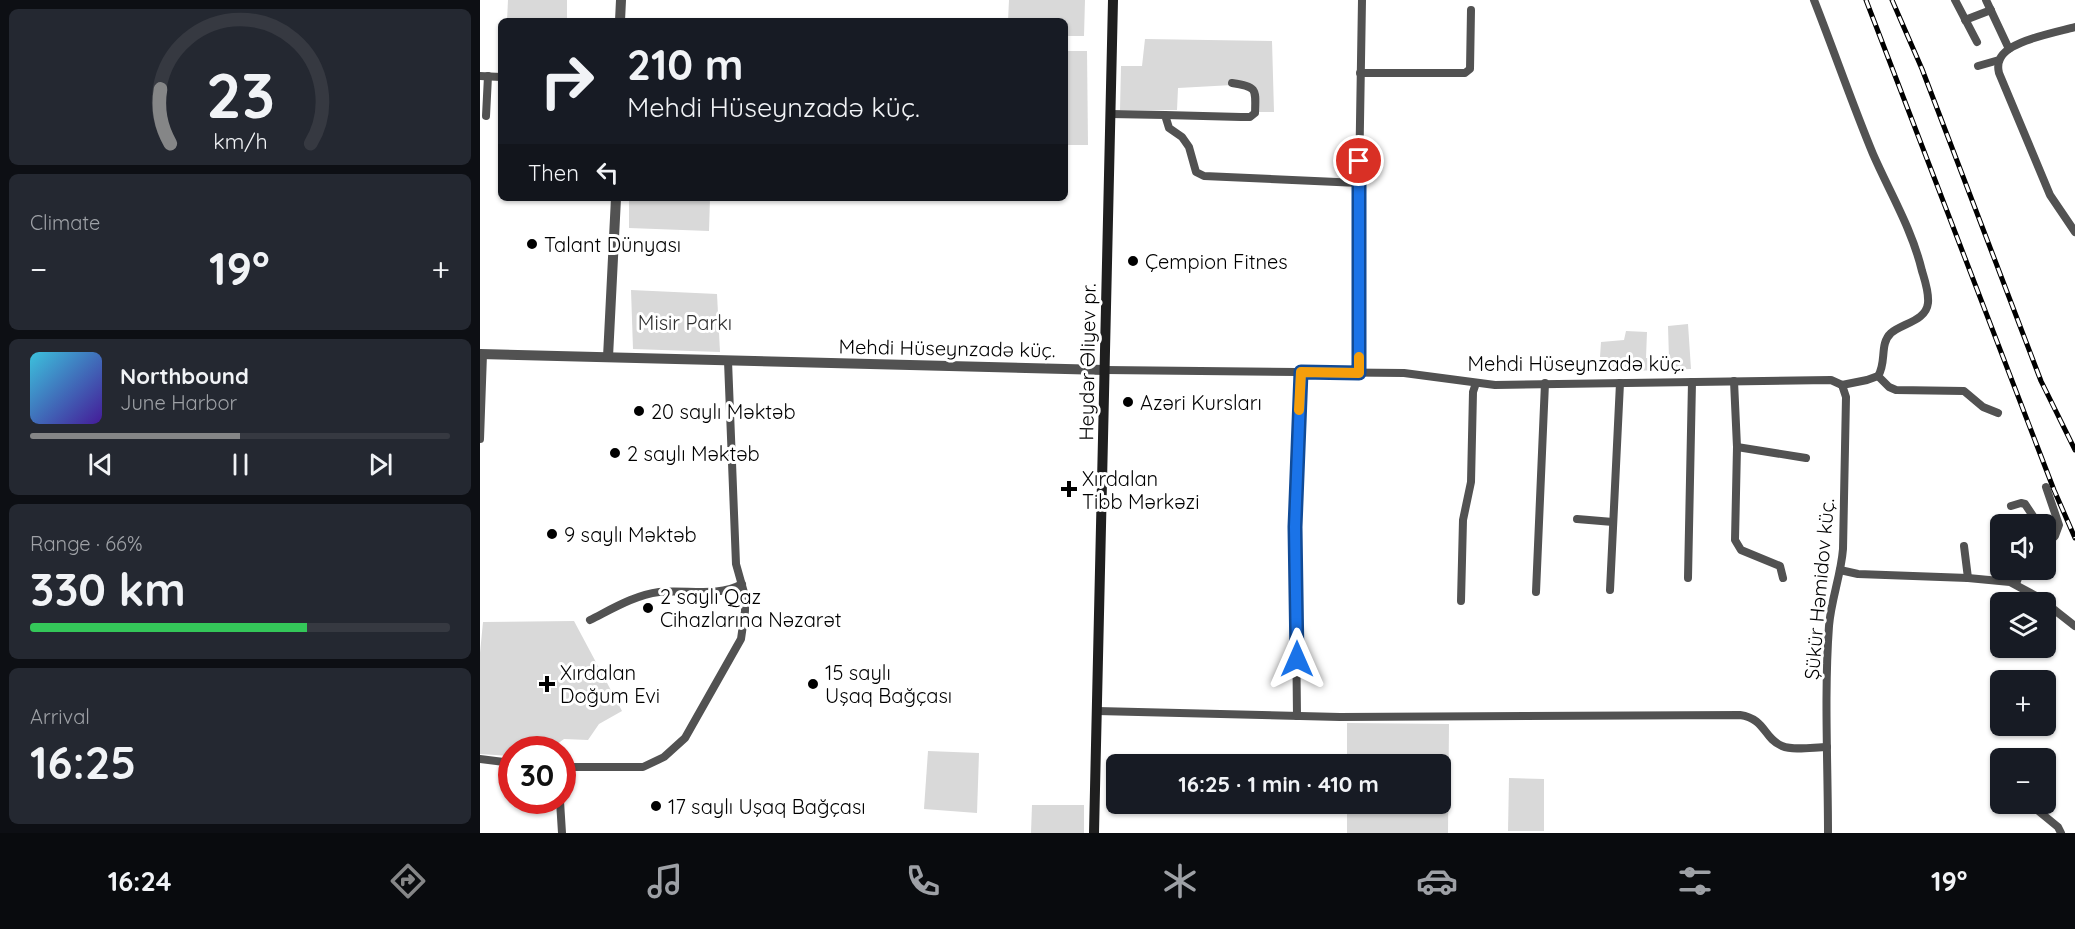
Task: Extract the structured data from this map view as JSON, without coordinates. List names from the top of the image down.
{
  "streets": {
    "main road": ["Heydər Əliyev pr."],
    "street": ["Mehdi Hüseynzadə küç.", "Şükür Həmidov küç."]
  },
  "crossings": [
    ["Mehdi Hüseynzadə küç.", "Heydər Əliyev pr."],
    ["Mehdi Hüseynzadə küç.", "Şükür Həmidov küç."]
  ],
  "parks": ["Misir Parkı"],
  "places": {
    "other": [
      "Talant Dünyası",
      "Çempion Fitnes",
      "Azəri Kursları",
      "20 saylı Məktəb",
      "2 saylı Məktəb",
      "9 saylı Məktəb",
      "2 saylı Qaz Cihazlarına Nəzarət",
      "15 saylı Uşaq Bağçası",
      "17 saylı Uşaq Bağçası"
    ],
    "health": ["Xırdalan Tibb Mərkəzi", "Xırdalan Doğum Evi"]
  },
  "page": {
    "turn": ["210 m", "Mehdi Hüseynzadə küç."],
    "then": "Then",
    "tile": [
      "Climate",
      ["Range · 66%", "330 km"],
      ["Arrival", "16:25"]
    ],
    "heat": ["−", "19°", "+"],
    "song": ["Northbound", "June Harbor"],
    "map_buttons": ["+", "−"],
    "limit": "30",
    "trip": "16:25 · 1 min · 410 m",
    "tabs": ["16:24", "19°"],
    "gauge": ["23", "km/h"]
  }
}
